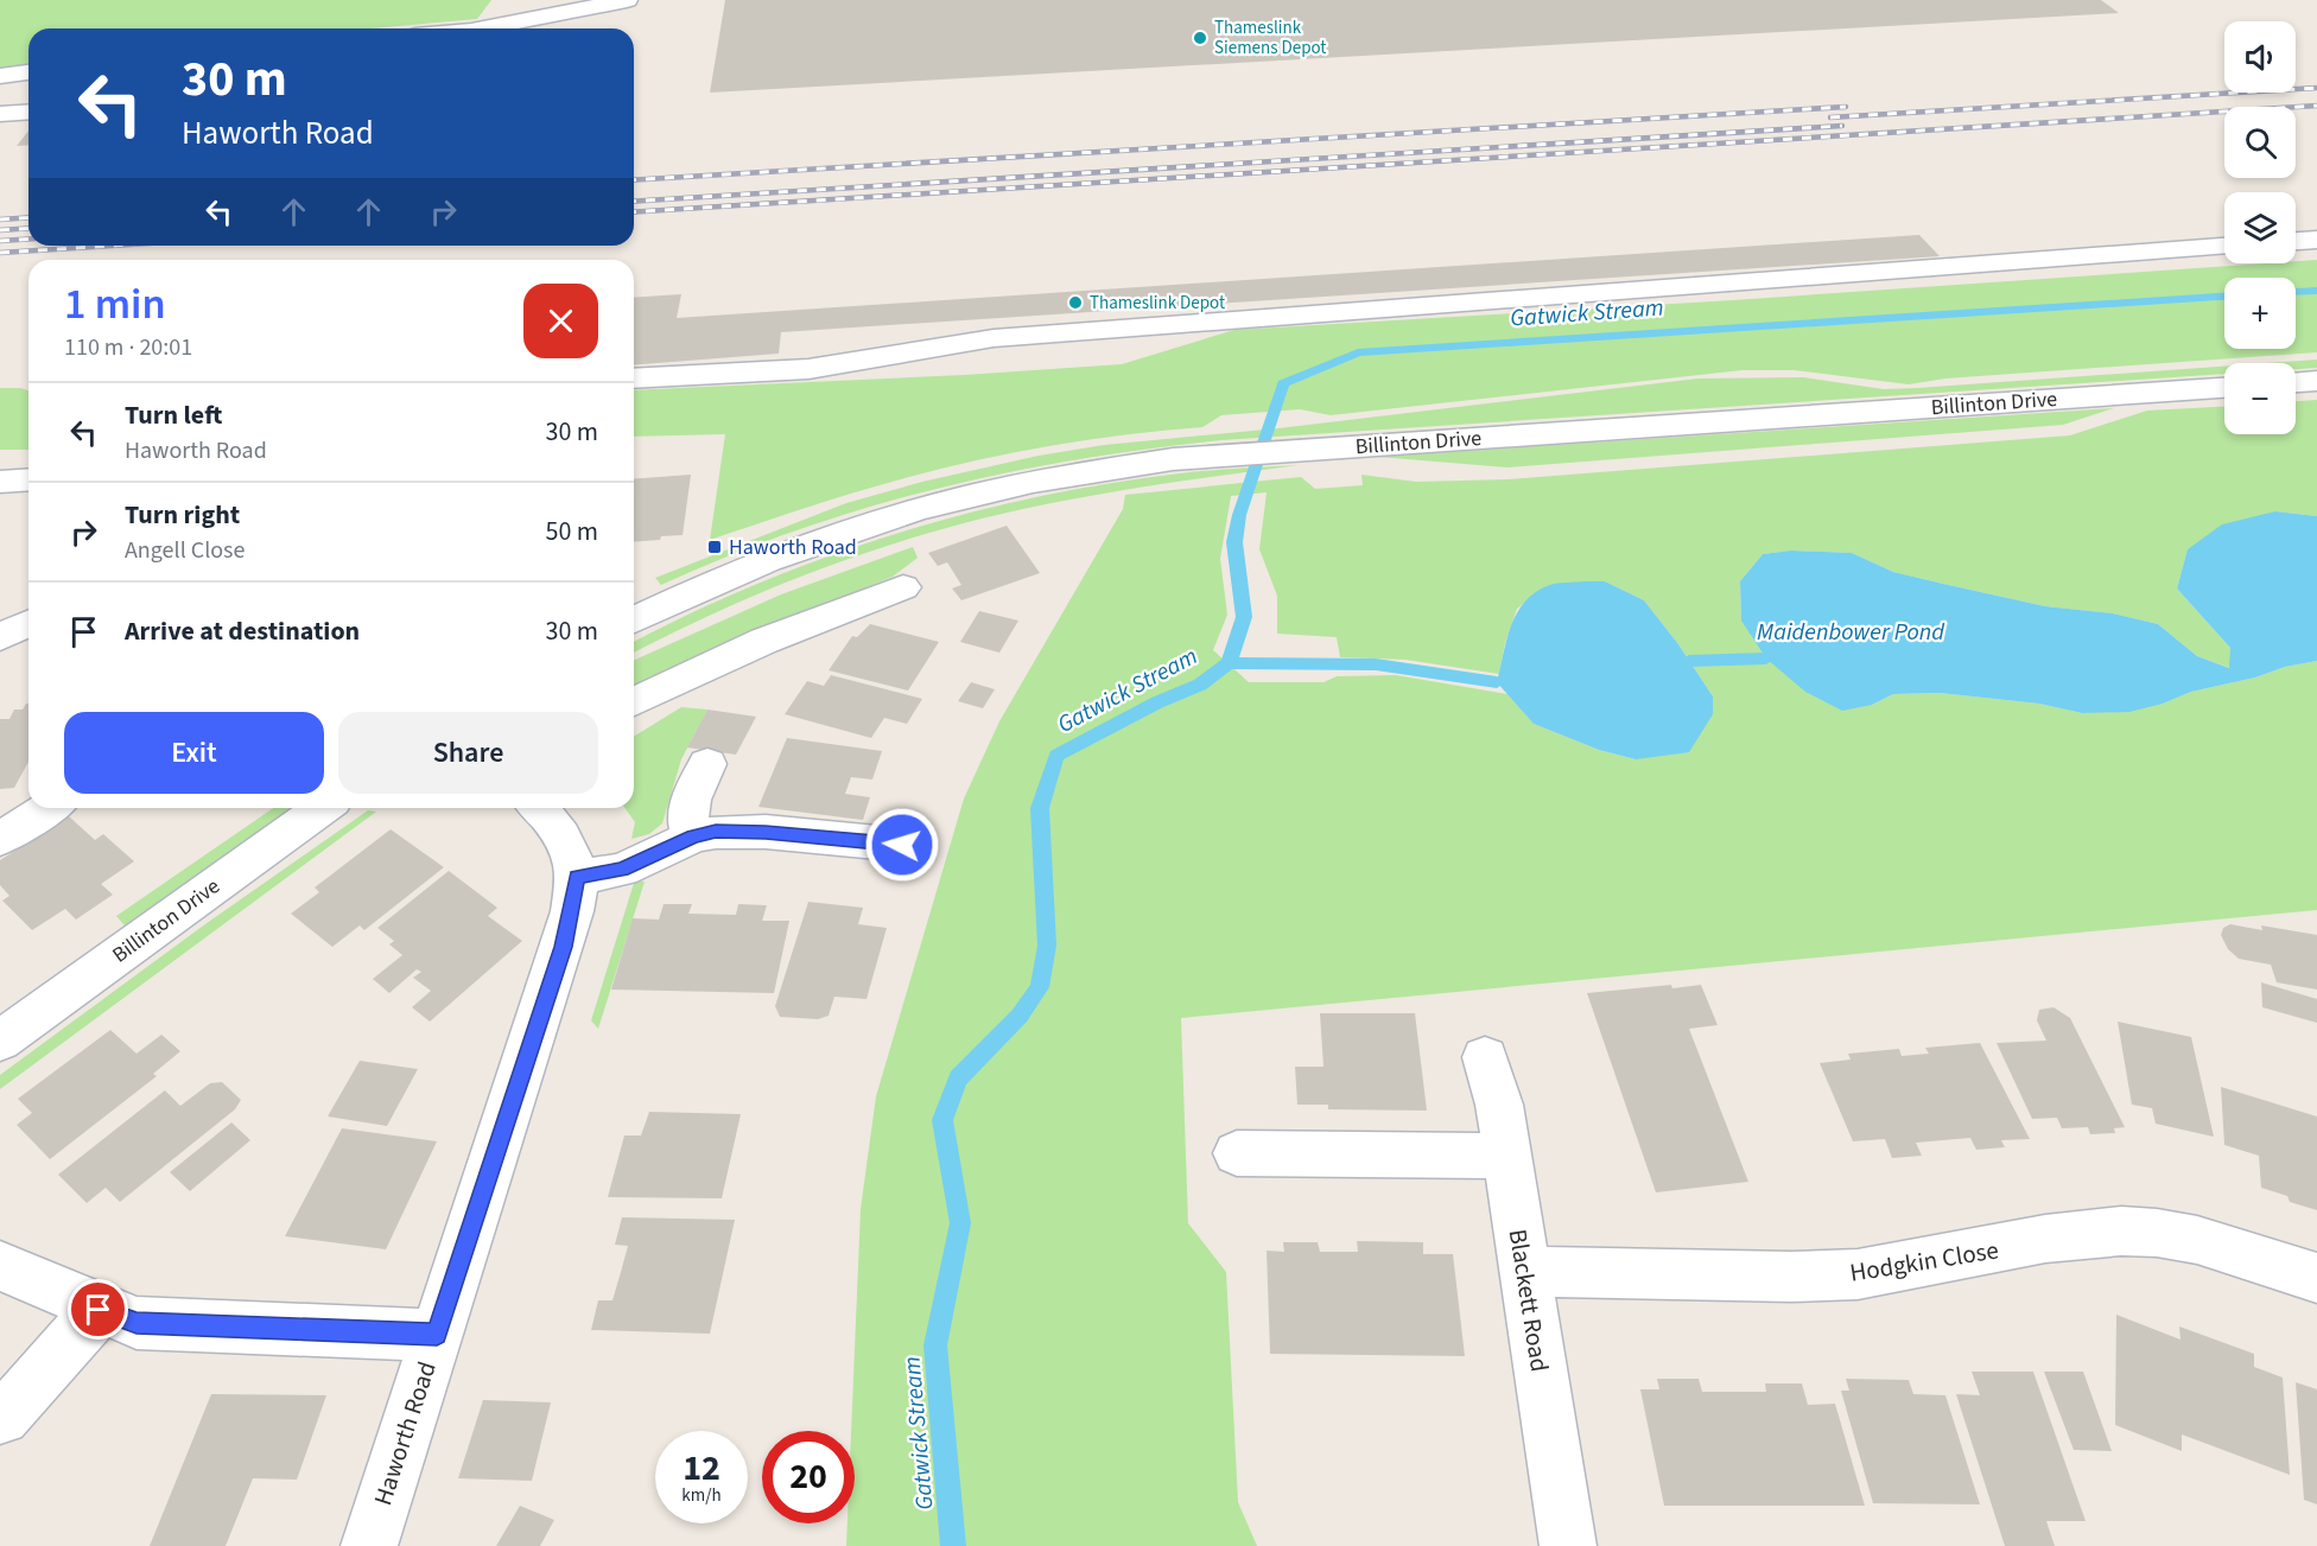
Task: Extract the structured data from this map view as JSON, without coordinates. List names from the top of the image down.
{
  "streets": {
    "street": [
      "Billinton Drive",
      "Hodgkin Close",
      "Blackett Road",
      "Haworth Road"
    ]
  },
  "crossings": [
    ["Hodgkin Close", "Blackett Road"]
  ],
  "water": ["Gatwick Stream", "Maidenbower Pond"],
  "places": {
    "other": ["Thameslink Siemens Depot", "Thameslink Depot"],
    "transit": ["Haworth Road"]
  },
  "page": {
    "map_buttons": ["+", "−"],
    "turn": ["30 m", "Haworth Road"],
    "heading": ["1 min", "110 m · 20:01"],
    "list": [
      {
        "name": "Turn left",
        "note": "Haworth Road",
        "value": "30 m"
      },
      {
        "name": "Turn right",
        "note": "Angell Close",
        "value": "50 m"
      },
      {
        "name": "Arrive at destination",
        "value": "30 m"
      }
    ],
    "buttons": ["Exit", "Share"],
    "speed": "12 km/h",
    "limit": "20"
  }
}
